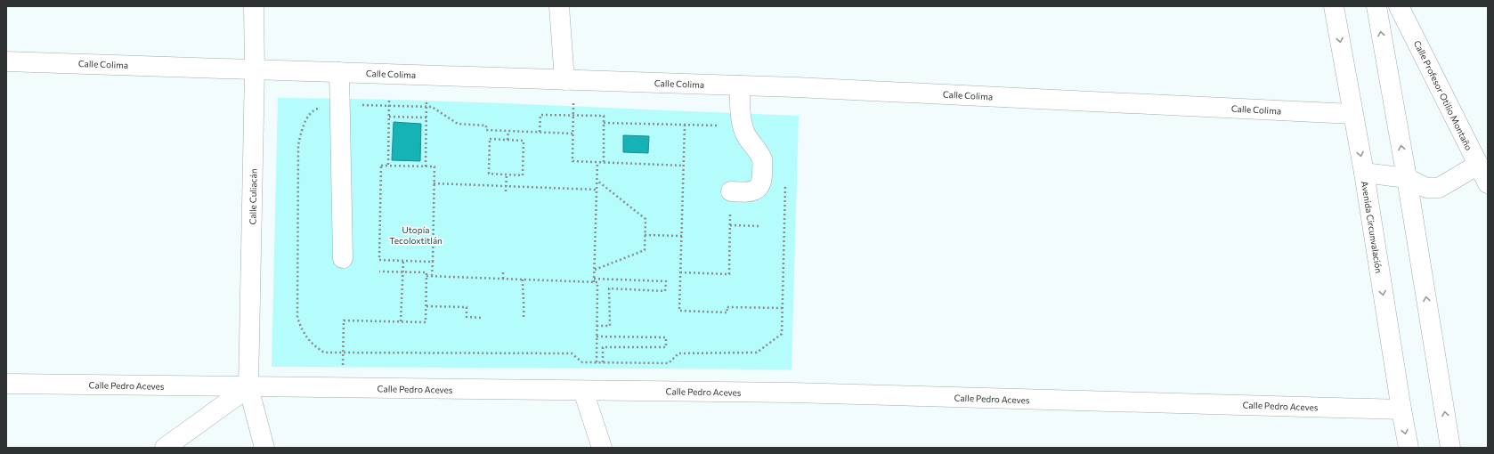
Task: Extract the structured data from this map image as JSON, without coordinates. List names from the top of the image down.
{
  "streets": {
    "street": [
      "Calle Colima",
      "Calle Profesor Otilio Montaño",
      "Calle Culiacán",
      "Avenida Circunvalación",
      "Calle Pedro Aceves"
    ]
  },
  "crossings": [
    ["Calle Colima", "Calle Culiacán"],
    ["Calle Colima", "Avenida Circunvalación"],
    ["Calle Culiacán", "Calle Pedro Aceves"],
    ["Avenida Circunvalación", "Calle Pedro Aceves"]
  ],
  "parks": ["Utopía Tecoloxtitlán"]
}
